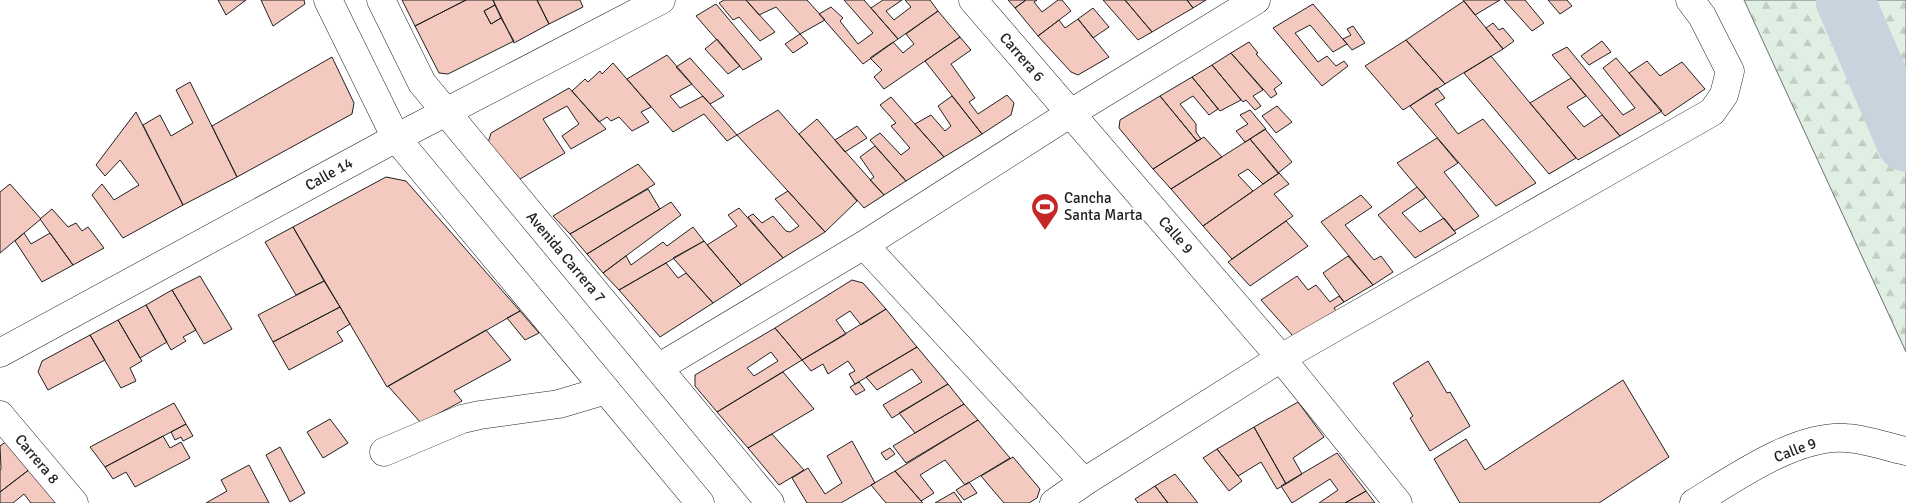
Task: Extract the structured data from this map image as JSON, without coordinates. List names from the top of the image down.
{
  "streets": {
    "street": [
      "Carrera 6",
      "Calle 14",
      "Calle 9",
      "Avenida Carrera 7",
      "Carrera 8"
    ]
  },
  "crossings": [
    ["Carrera 6", "Calle 9"],
    ["Calle 14", "Avenida Carrera 7"]
  ],
  "places": {
    "sports": ["Cancha Santa Marta"]
  }
}
